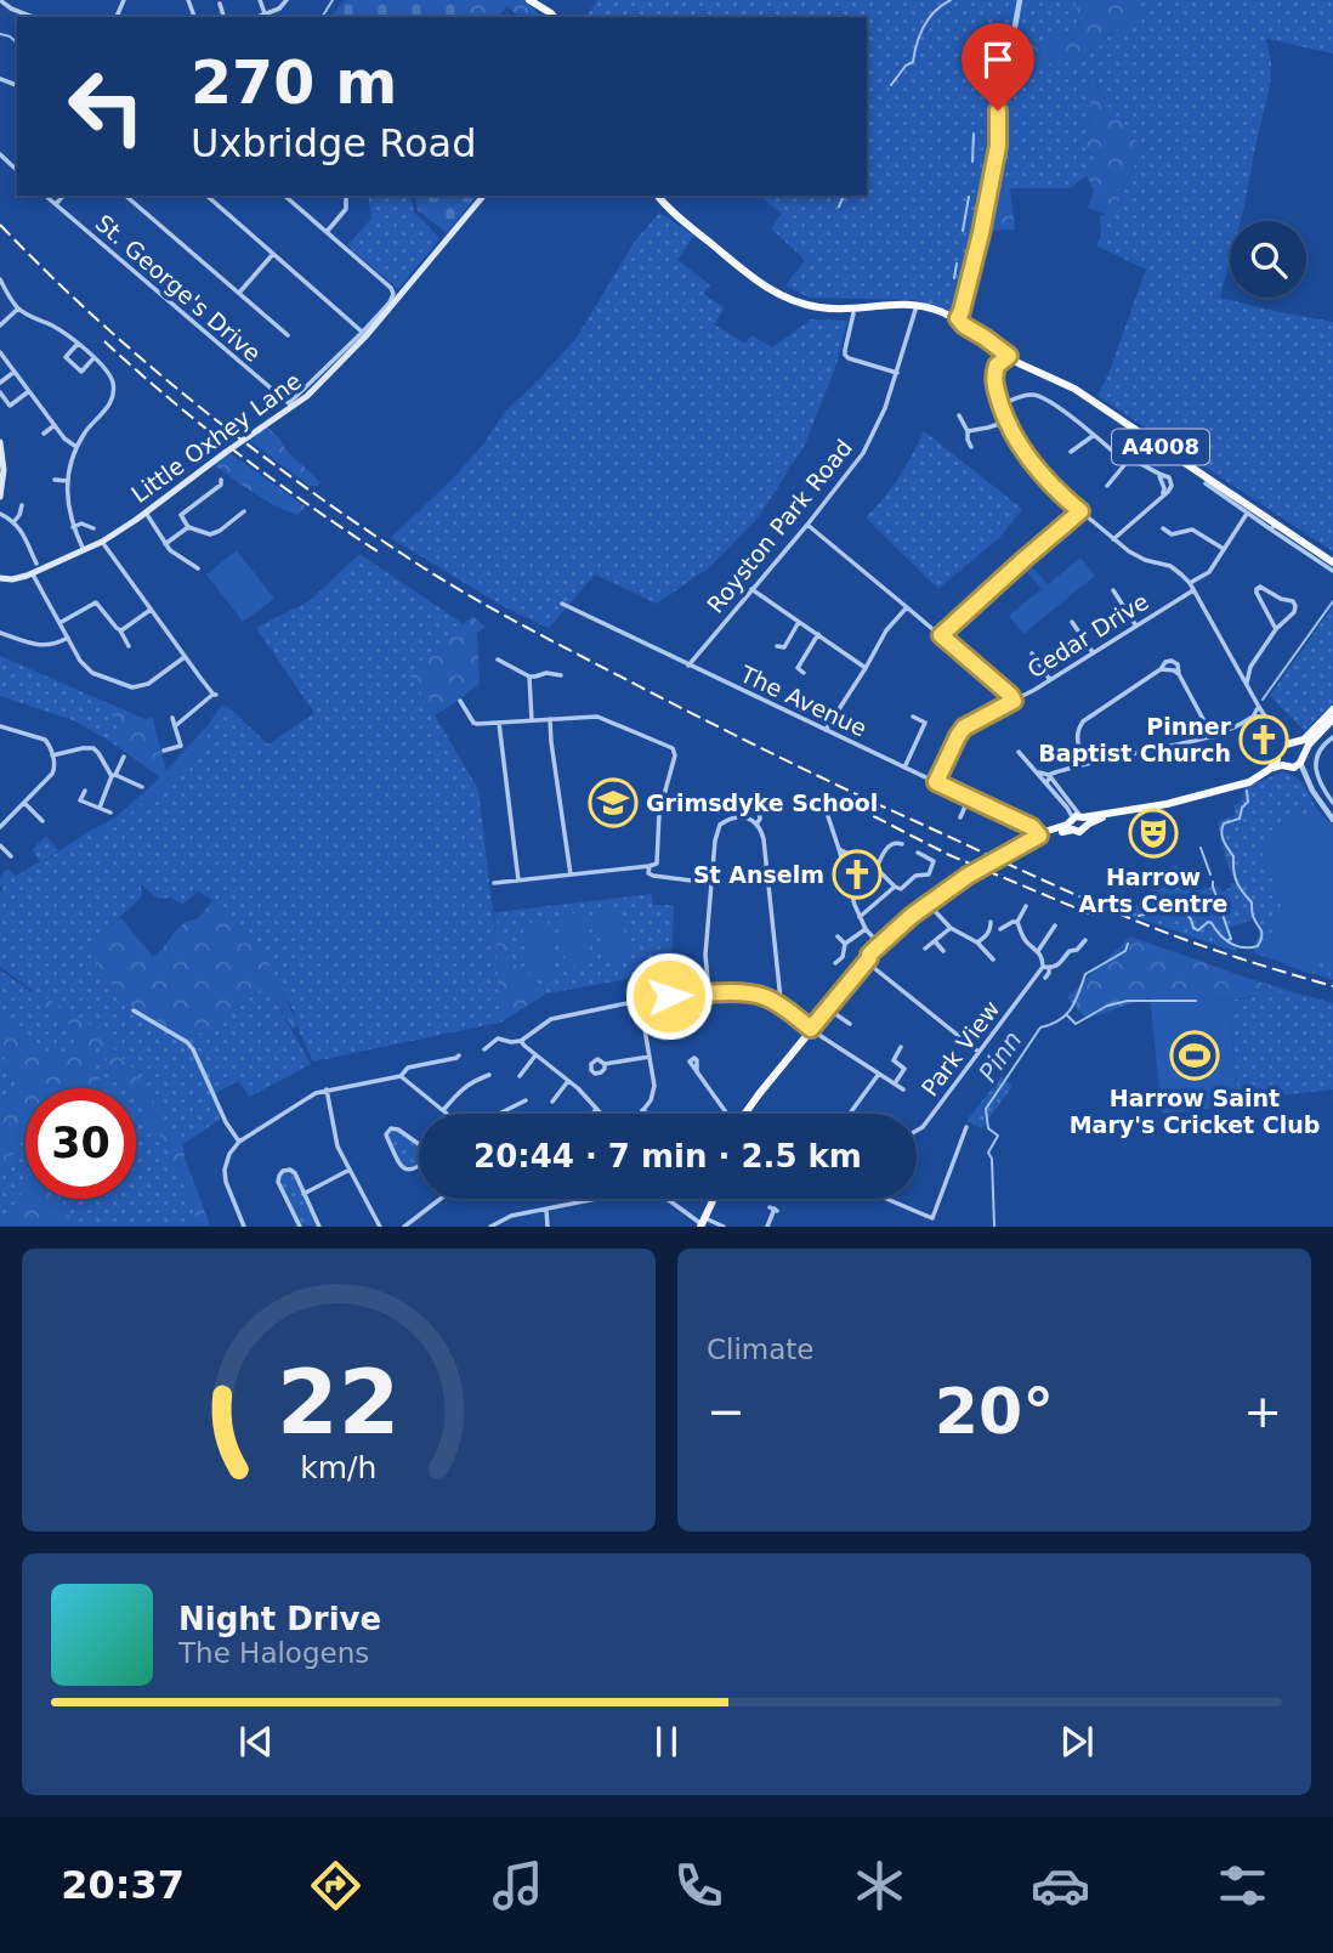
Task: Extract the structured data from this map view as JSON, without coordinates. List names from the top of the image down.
{
  "streets": {
    "main road": ["Little Oxhey Lane", "A4008"],
    "street": [
      "St. George's Drive",
      "Royston Park Road",
      "Cedar Drive",
      "The Avenue",
      "Park View"
    ]
  },
  "crossings": [
    ["St. George's Drive", "Little Oxhey Lane"],
    ["A4008", "Royston Park Road"],
    ["Royston Park Road", "The Avenue"],
    ["Cedar Drive", "The Avenue"]
  ],
  "water": ["Pinn"],
  "places": {
    "church": ["Pinner Baptist Church", "St Anselm"],
    "school or university": ["Grimsdyke School"],
    "theatre": ["Harrow Arts Centre"],
    "sports": ["Harrow Saint Mary's Cricket Club"]
  },
  "page": {
    "turn": ["270 m", "Uxbridge Road"],
    "limit": "30",
    "trip": "20:44 · 7 min · 2.5 km",
    "tile": "Climate",
    "heat": ["−", "20°", "+"],
    "song": ["Night Drive", "The Halogens"],
    "tabs": "20:37",
    "gauge": ["22", "km/h"]
  }
}
